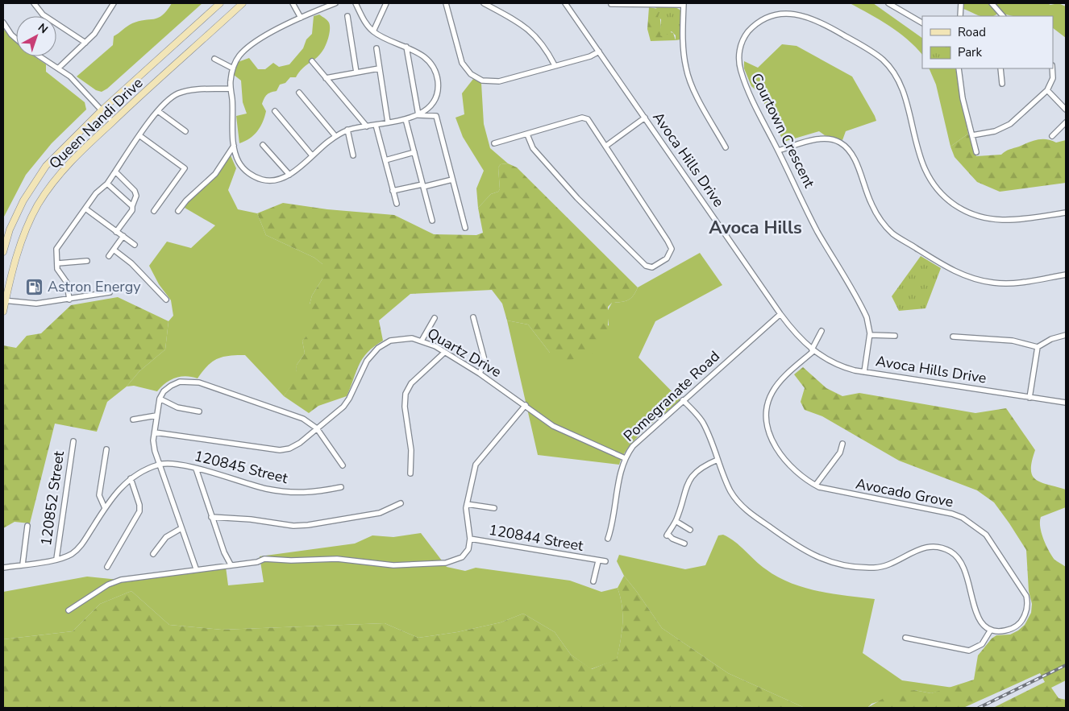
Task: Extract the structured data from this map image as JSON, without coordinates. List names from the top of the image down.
{
  "streets": {
    "main road": ["Queen Nandi Drive"],
    "street": [
      "Courtown Crescent",
      "Avoca Hills Drive",
      "Quartz Drive",
      "Pomegranate Road",
      "120845 Street",
      "Avocado Grove",
      "120852 Street",
      "120844 Street"
    ]
  },
  "crossings": [
    ["Courtown Crescent", "Avoca Hills Drive"],
    ["Avoca Hills Drive", "Pomegranate Road"],
    ["Avoca Hills Drive", "Avocado Grove"],
    ["Quartz Drive", "Pomegranate Road"]
  ],
  "districts": ["Avoca Hills"],
  "places": {
    "fuel station": ["Astron Energy"]
  },
  "legend": ["Road", "Park"],
  "north": "top right"
}
